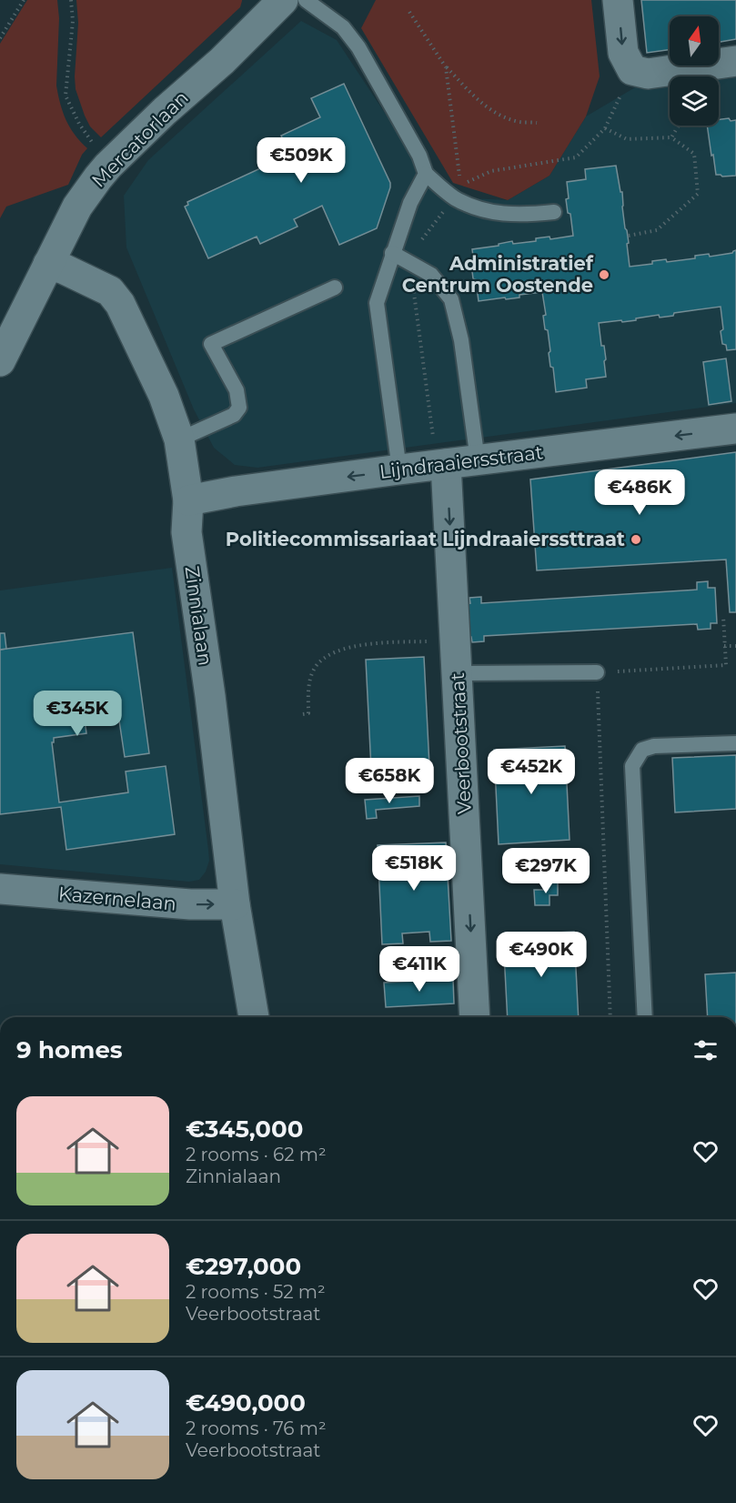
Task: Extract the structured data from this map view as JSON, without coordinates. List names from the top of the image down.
{
  "streets": {
    "street": [
      "Mercatorlaan",
      "Lijndraaiersstraat",
      "Zinnialaan",
      "Veerbootstraat",
      "Kazernelaan"
    ]
  },
  "crossings": [
    ["Mercatorlaan", "Zinnialaan"],
    ["Lijndraaiersstraat", "Zinnialaan"],
    ["Lijndraaiersstraat", "Veerbootstraat"],
    ["Zinnialaan", "Kazernelaan"]
  ],
  "one_way": ["Lijndraaiersstraat", "Veerbootstraat", "Kazernelaan"],
  "places": ["Administratief Centrum Oostende", "Politiecommissariaat Lijndraaierssttraat"],
  "north": "top",
  "page": {
    "price": [
      "€509K",
      "€486K",
      "€345K",
      "€452K",
      "€658K",
      "€518K",
      "€297K",
      "€490K",
      "€411K"
    ],
    "heading": "9 homes",
    "list": [
      {
        "name": "€345,000",
        "note": "2 rooms · 62 m² · Zinnialaan"
      },
      {
        "name": "€297,000",
        "note": "2 rooms · 52 m² · Veerbootstraat"
      },
      {
        "name": "€490,000",
        "note": "2 rooms · 76 m² · Veerbootstraat"
      }
    ]
  }
}
